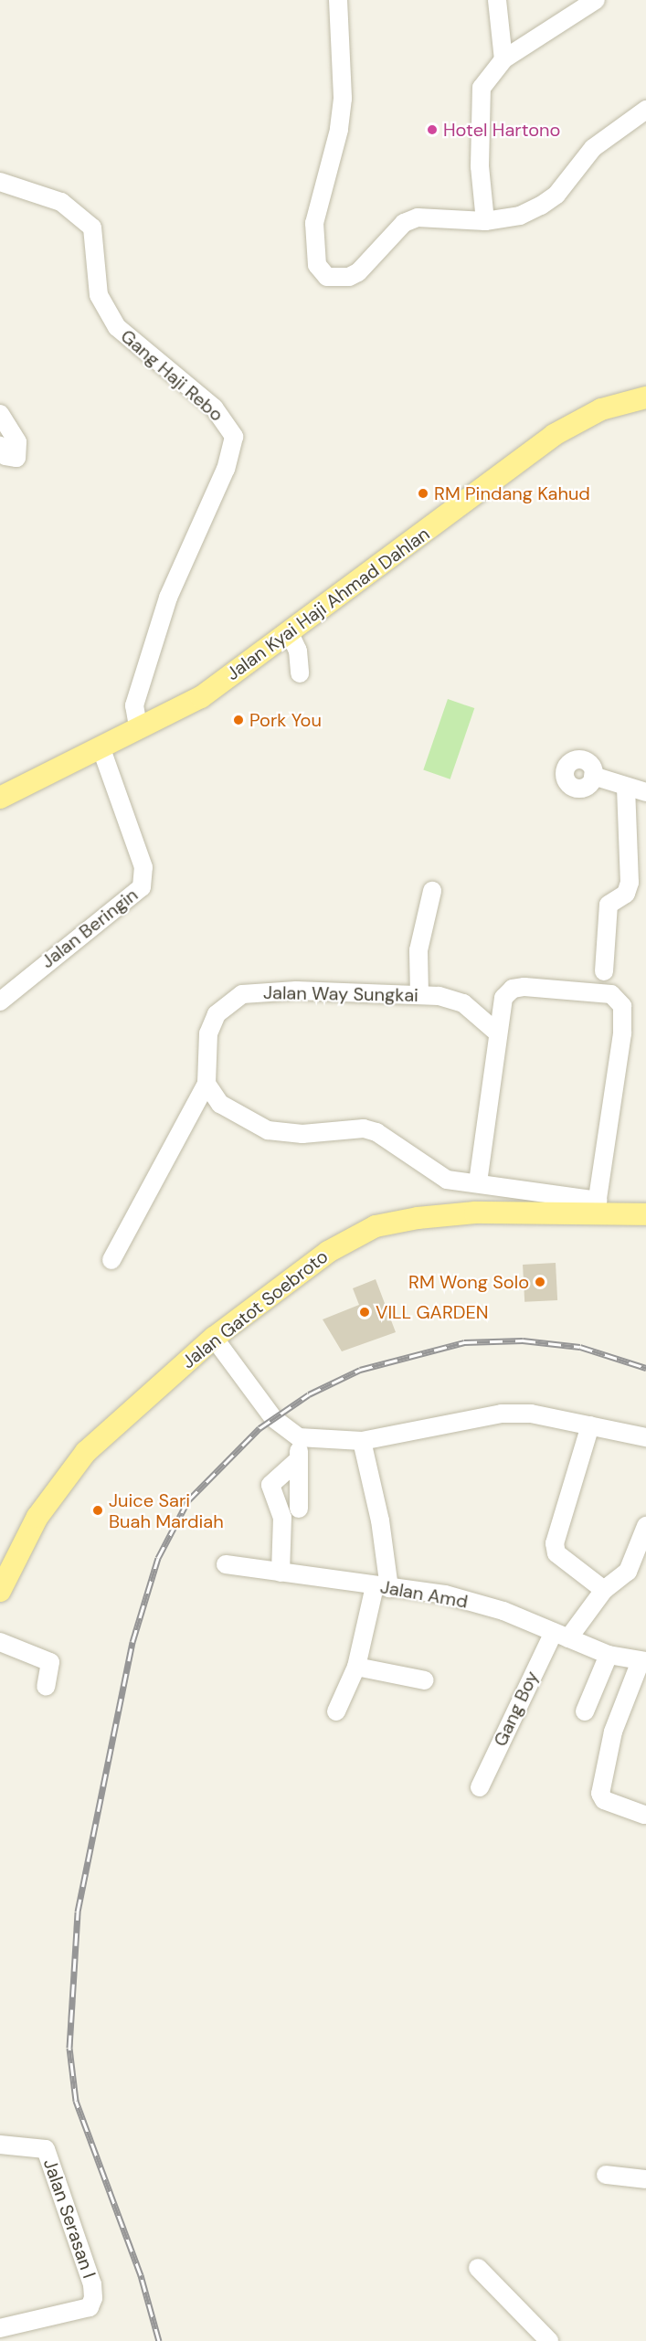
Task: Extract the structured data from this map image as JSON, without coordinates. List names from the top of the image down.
{
  "streets": {
    "main road": ["Jalan Kyai Haji Ahmad Dahlan", "Jalan Gatot Soebroto"],
    "street": [
      "Gang Haji Rebo",
      "Jalan Beringin",
      "Jalan Way Sungkai",
      "Jalan Amd",
      "Gang Boy",
      "Jalan Serasan I"
    ]
  },
  "crossings": [
    ["Gang Haji Rebo", "Jalan Kyai Haji Ahmad Dahlan"],
    ["Jalan Kyai Haji Ahmad Dahlan", "Jalan Beringin"],
    ["Jalan Amd", "Gang Boy"]
  ],
  "places": [
    "Hotel Hartono",
    "RM Pindang Kahud",
    "Pork You",
    "RM Wong Solo",
    "VILL GARDEN",
    "Juice Sari Buah Mardiah"
  ]
}
